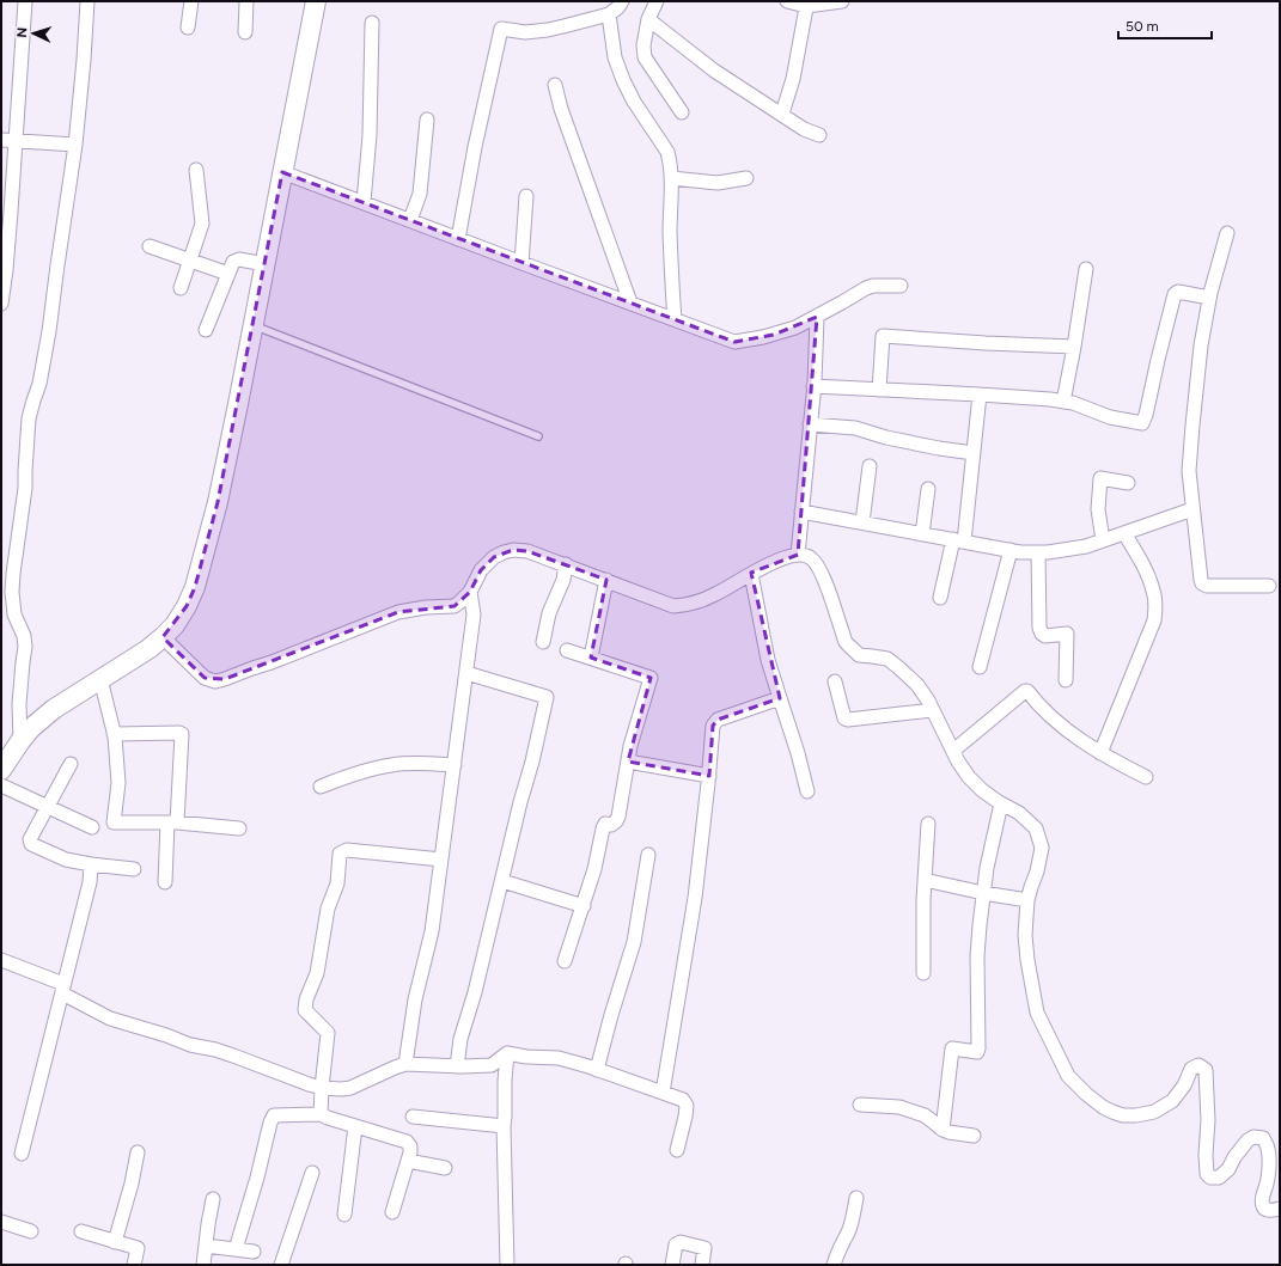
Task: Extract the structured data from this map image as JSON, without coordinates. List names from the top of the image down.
{
  "scale_bar": "50 m",
  "north": "left"
}
